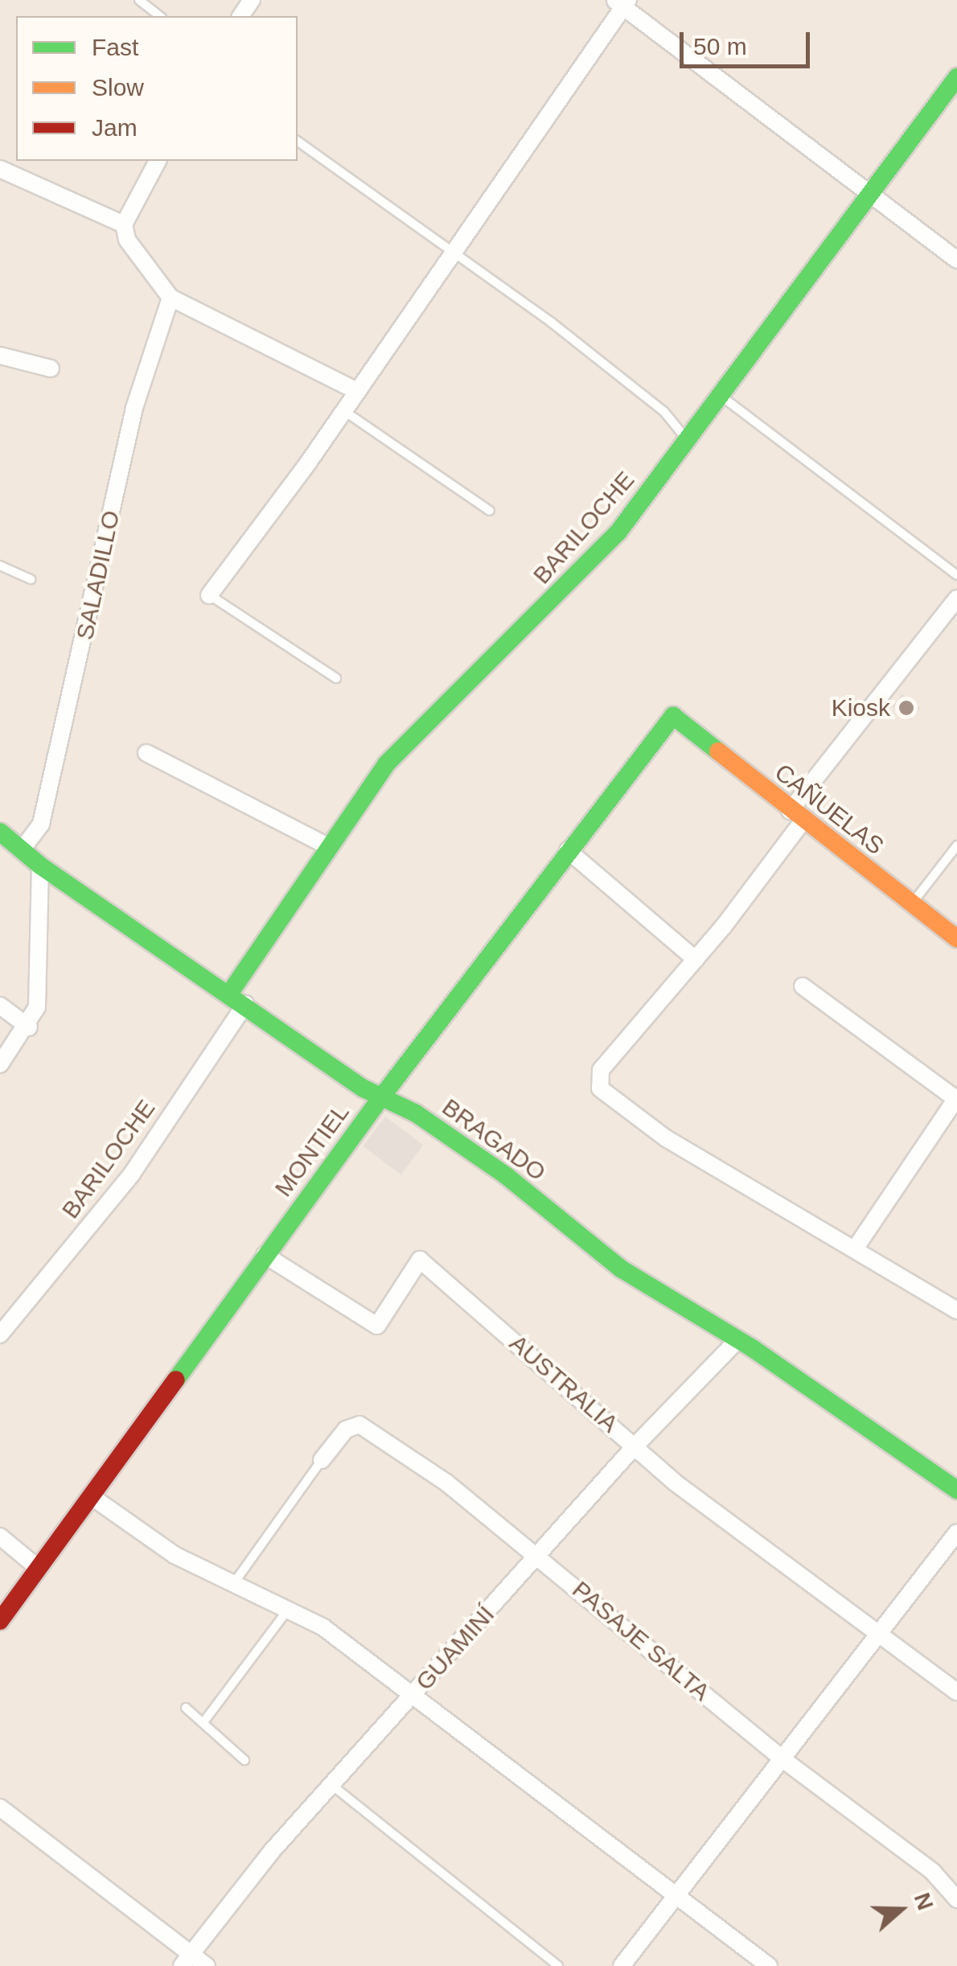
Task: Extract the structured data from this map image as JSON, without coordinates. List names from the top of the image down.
{
  "streets": {
    "street": [
      "BARILOCHE",
      "SALADILLO",
      "CAÑUELAS",
      "BRAGADO",
      "MONTIEL",
      "AUSTRALIA",
      "PASAJE SALTA",
      "GUAMINÍ"
    ]
  },
  "crossings": [
    ["BARILOCHE", "BRAGADO"],
    ["SALADILLO", "BRAGADO"],
    ["CAÑUELAS", "MONTIEL"],
    ["BRAGADO", "MONTIEL"],
    ["BRAGADO", "GUAMINÍ"],
    ["MONTIEL", "AUSTRALIA"],
    ["AUSTRALIA", "GUAMINÍ"],
    ["PASAJE SALTA", "GUAMINÍ"]
  ],
  "places": ["Kiosk"],
  "legend": ["Fast", "Slow", "Jam"],
  "scale_bar": "50 m",
  "north": "right"
}
